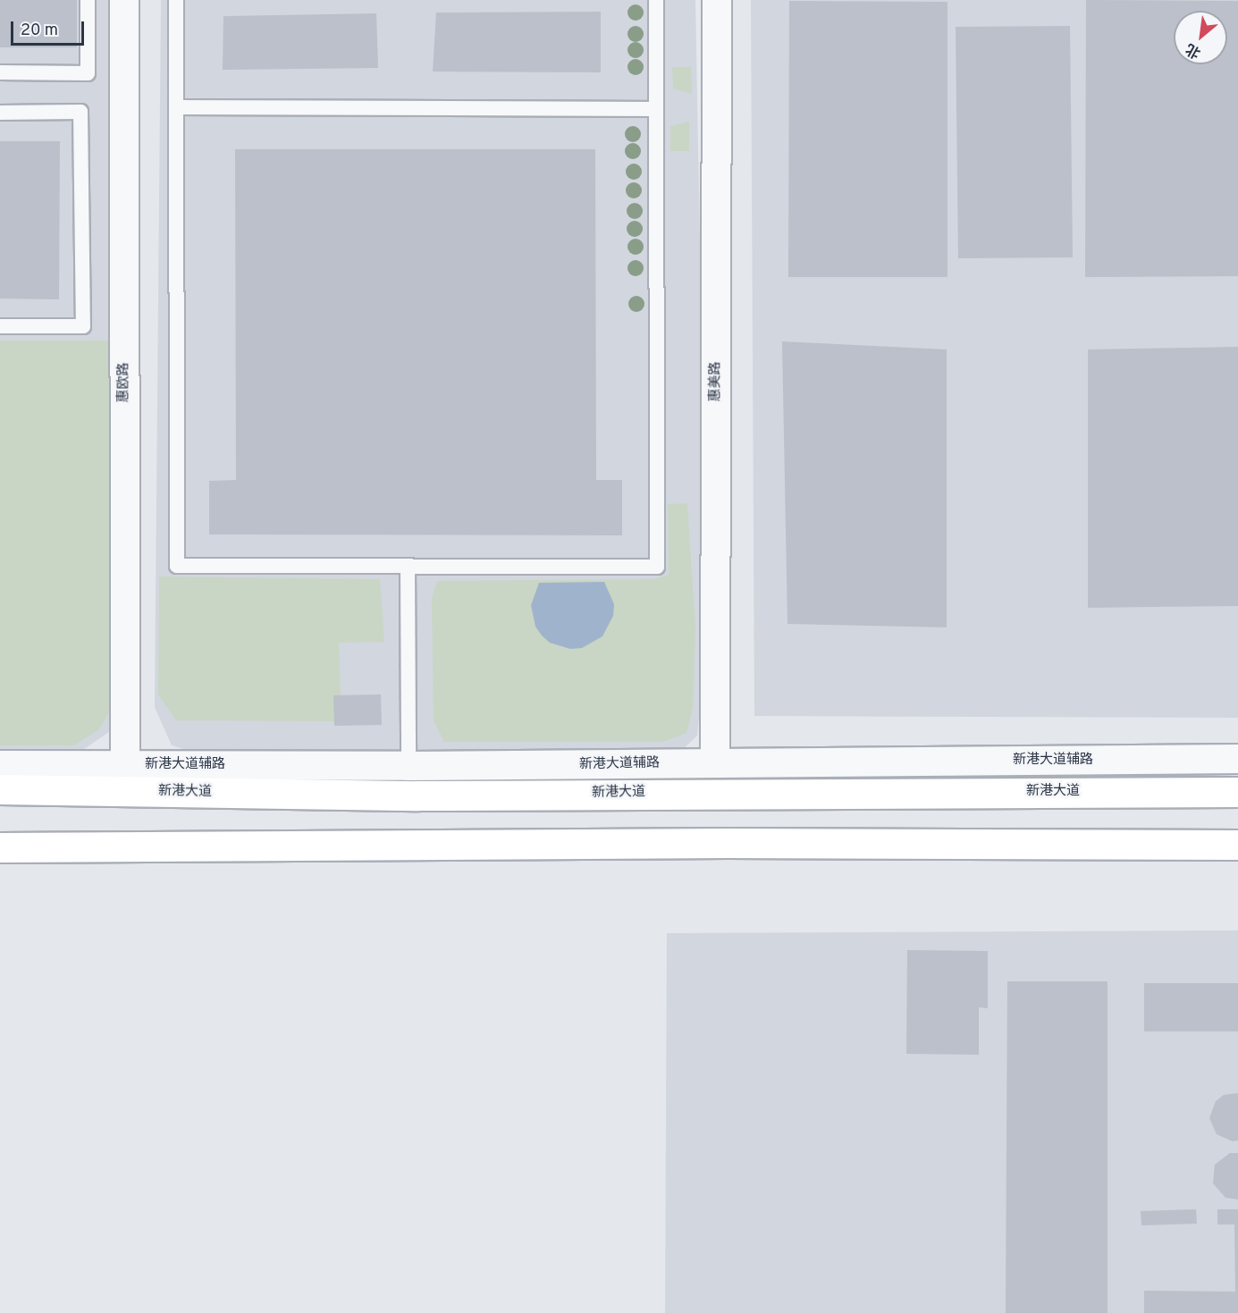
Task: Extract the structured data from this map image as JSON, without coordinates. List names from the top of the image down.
{
  "streets": {
    "main road": ["新港大道"],
    "street": ["惠美路", "惠欧路", "新港大道辅路"]
  },
  "crossings": [
    ["惠美路", "新港大道辅路"],
    ["惠欧路", "新港大道辅路"]
  ],
  "scale_bar": "20 m",
  "north": "bottom left"
}
